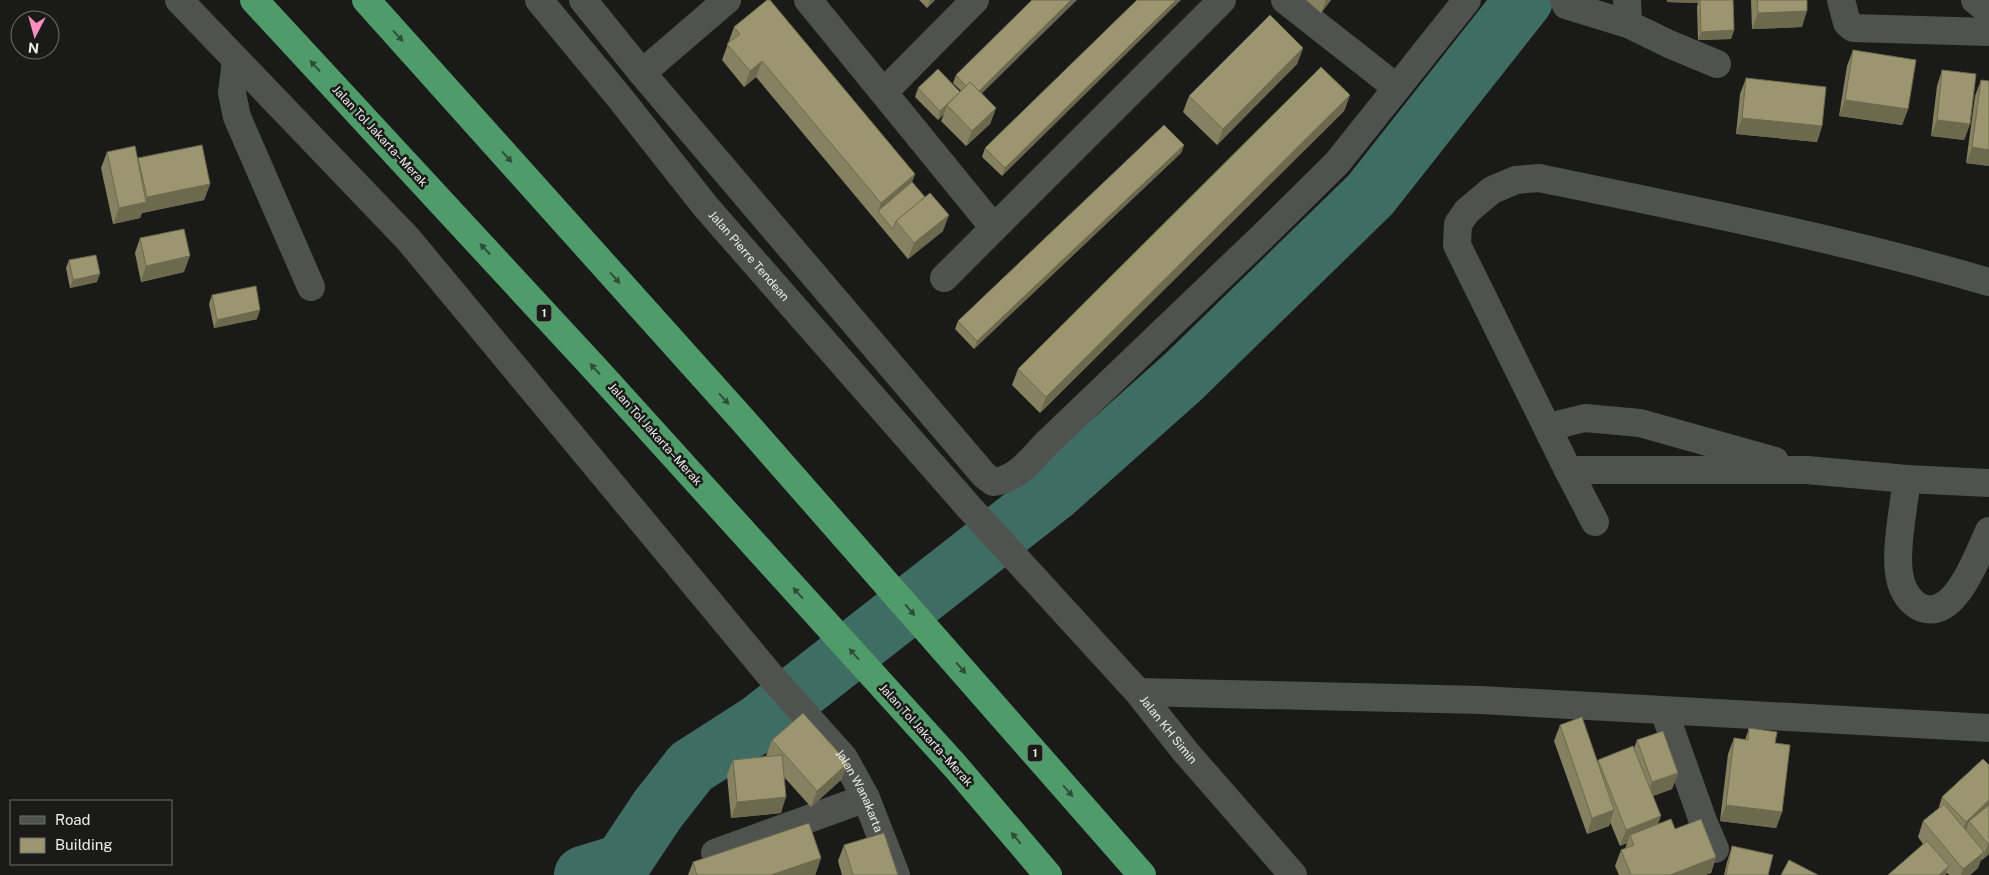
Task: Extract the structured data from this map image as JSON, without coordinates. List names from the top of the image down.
{
  "streets": {
    "highway": ["Jalan Tol Jakarta–Merak", "1"],
    "street": ["Jalan Pierre Tendean", "Jalan KH Simin", "Jalan Wanakarta"]
  },
  "crossings": [
    ["Jalan Pierre Tendean", "Jalan KH Simin"]
  ],
  "legend": ["Road", "Building"],
  "north": "bottom"
}
